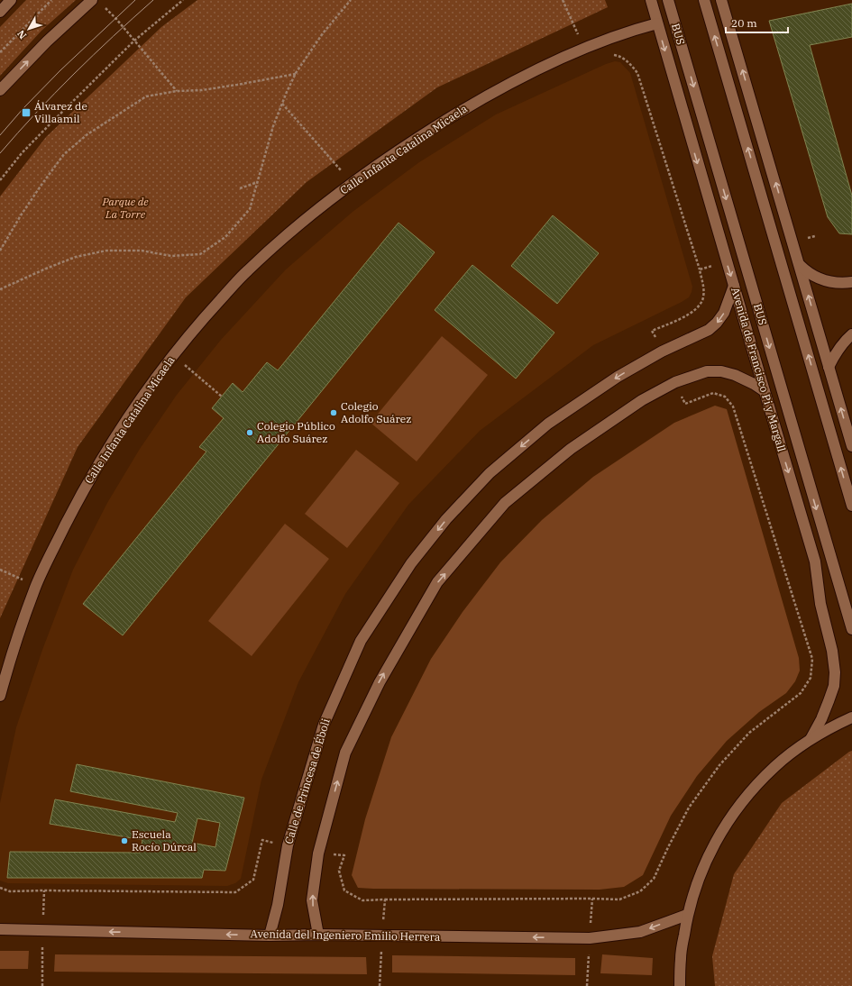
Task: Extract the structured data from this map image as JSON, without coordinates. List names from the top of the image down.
{
  "streets": {
    "street": [
      "BUS",
      "Calle Infanta Catalina Micaela",
      "Avenida de Francisco Pi y Margall",
      "Calle de Princesa de Éboli",
      "Avenida del Ingeniero Emilio Herrera"
    ]
  },
  "crossings": [
    ["Calle Infanta Catalina Micaela", "Avenida de Francisco Pi y Margall"],
    ["Avenida de Francisco Pi y Margall", "Calle de Princesa de Éboli"],
    ["Calle de Princesa de Éboli", "Avenida del Ingeniero Emilio Herrera"]
  ],
  "one_way": ["Avenida del Ingeniero Emilio Herrera"],
  "parks": ["Parque de La Torre"],
  "places": {
    "transit": ["Álvarez de Villaamil"],
    "other": ["Colegio Adolfo Suárez", "Colegio Público Adolfo Suárez", "Escuela Rocío Dúrcal"]
  },
  "scale_bar": "20 m",
  "north": "bottom left"
}
